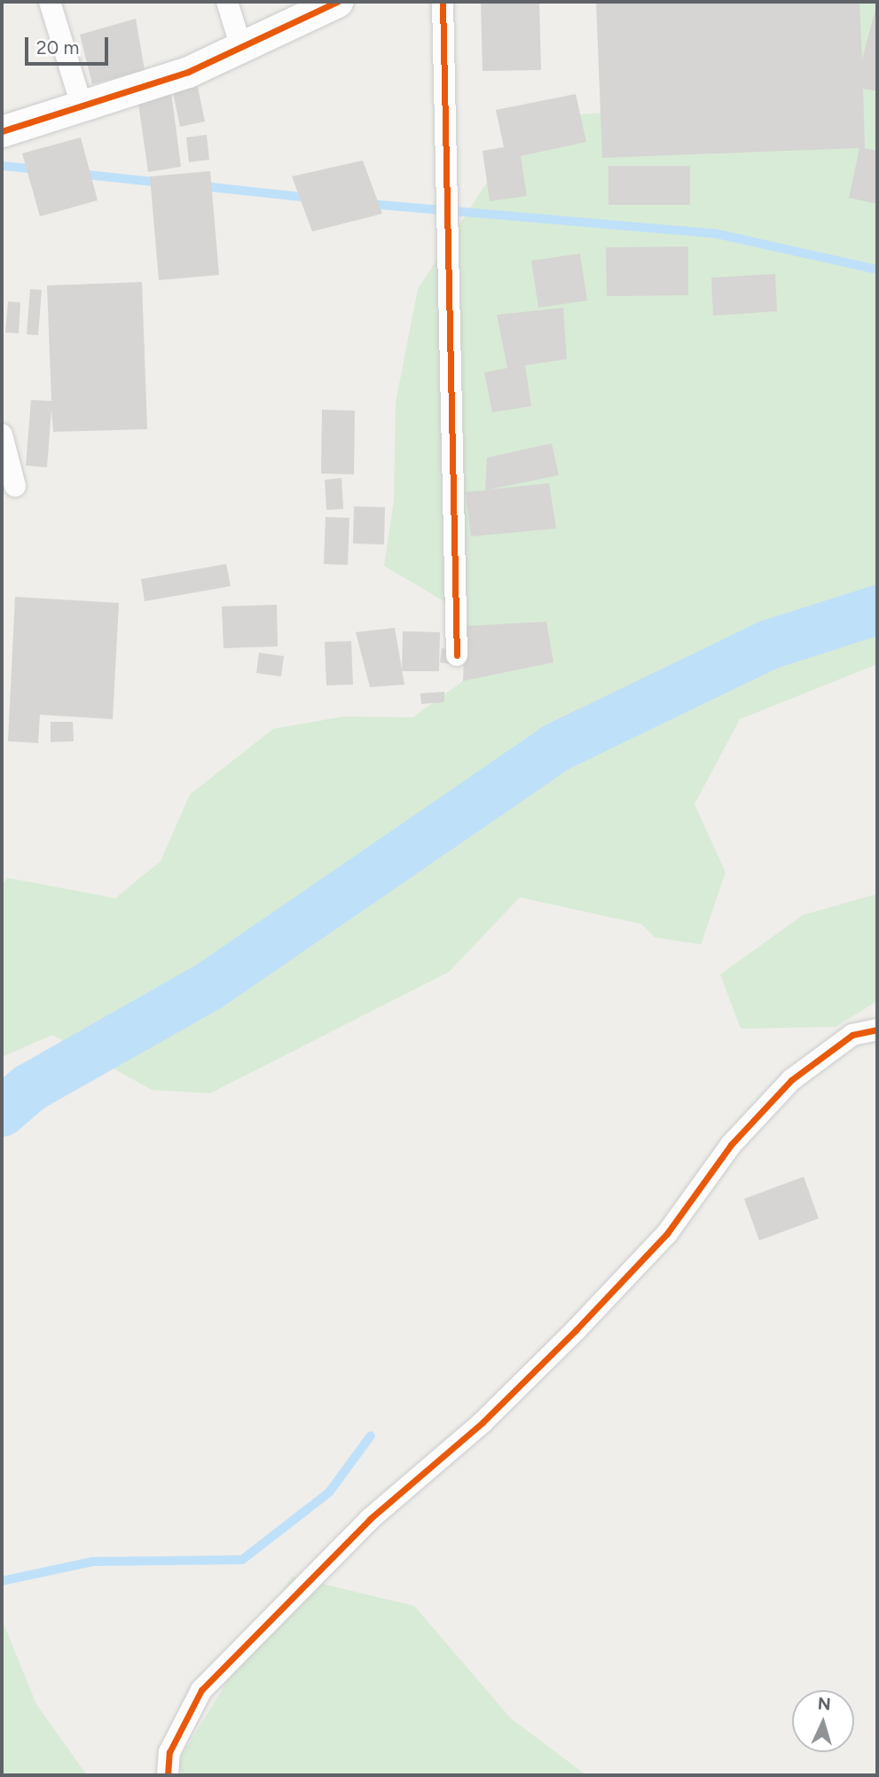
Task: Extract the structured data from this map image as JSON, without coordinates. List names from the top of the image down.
{
  "scale_bar": "20 m",
  "north": "top"
}
